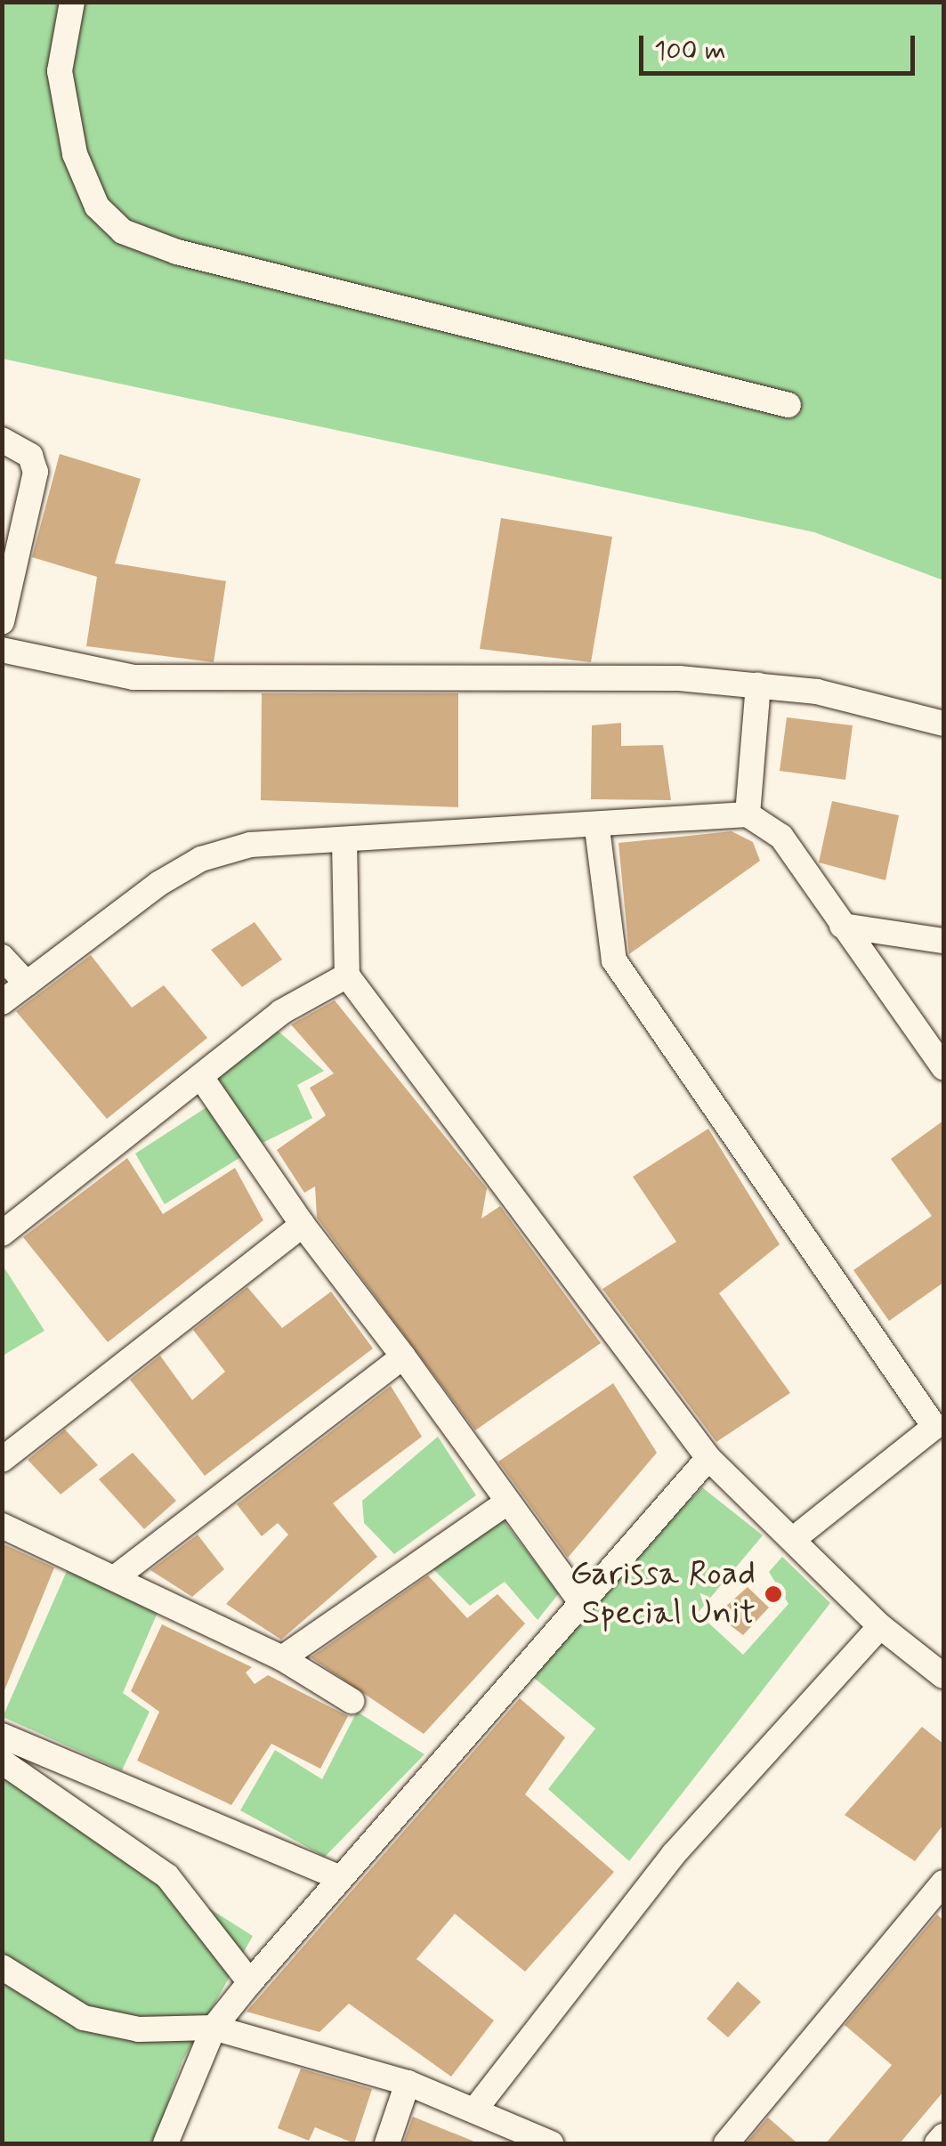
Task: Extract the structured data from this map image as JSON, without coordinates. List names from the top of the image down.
{
  "places": ["Garissa Road Special Unit"],
  "scale_bar": "100 m"
}
